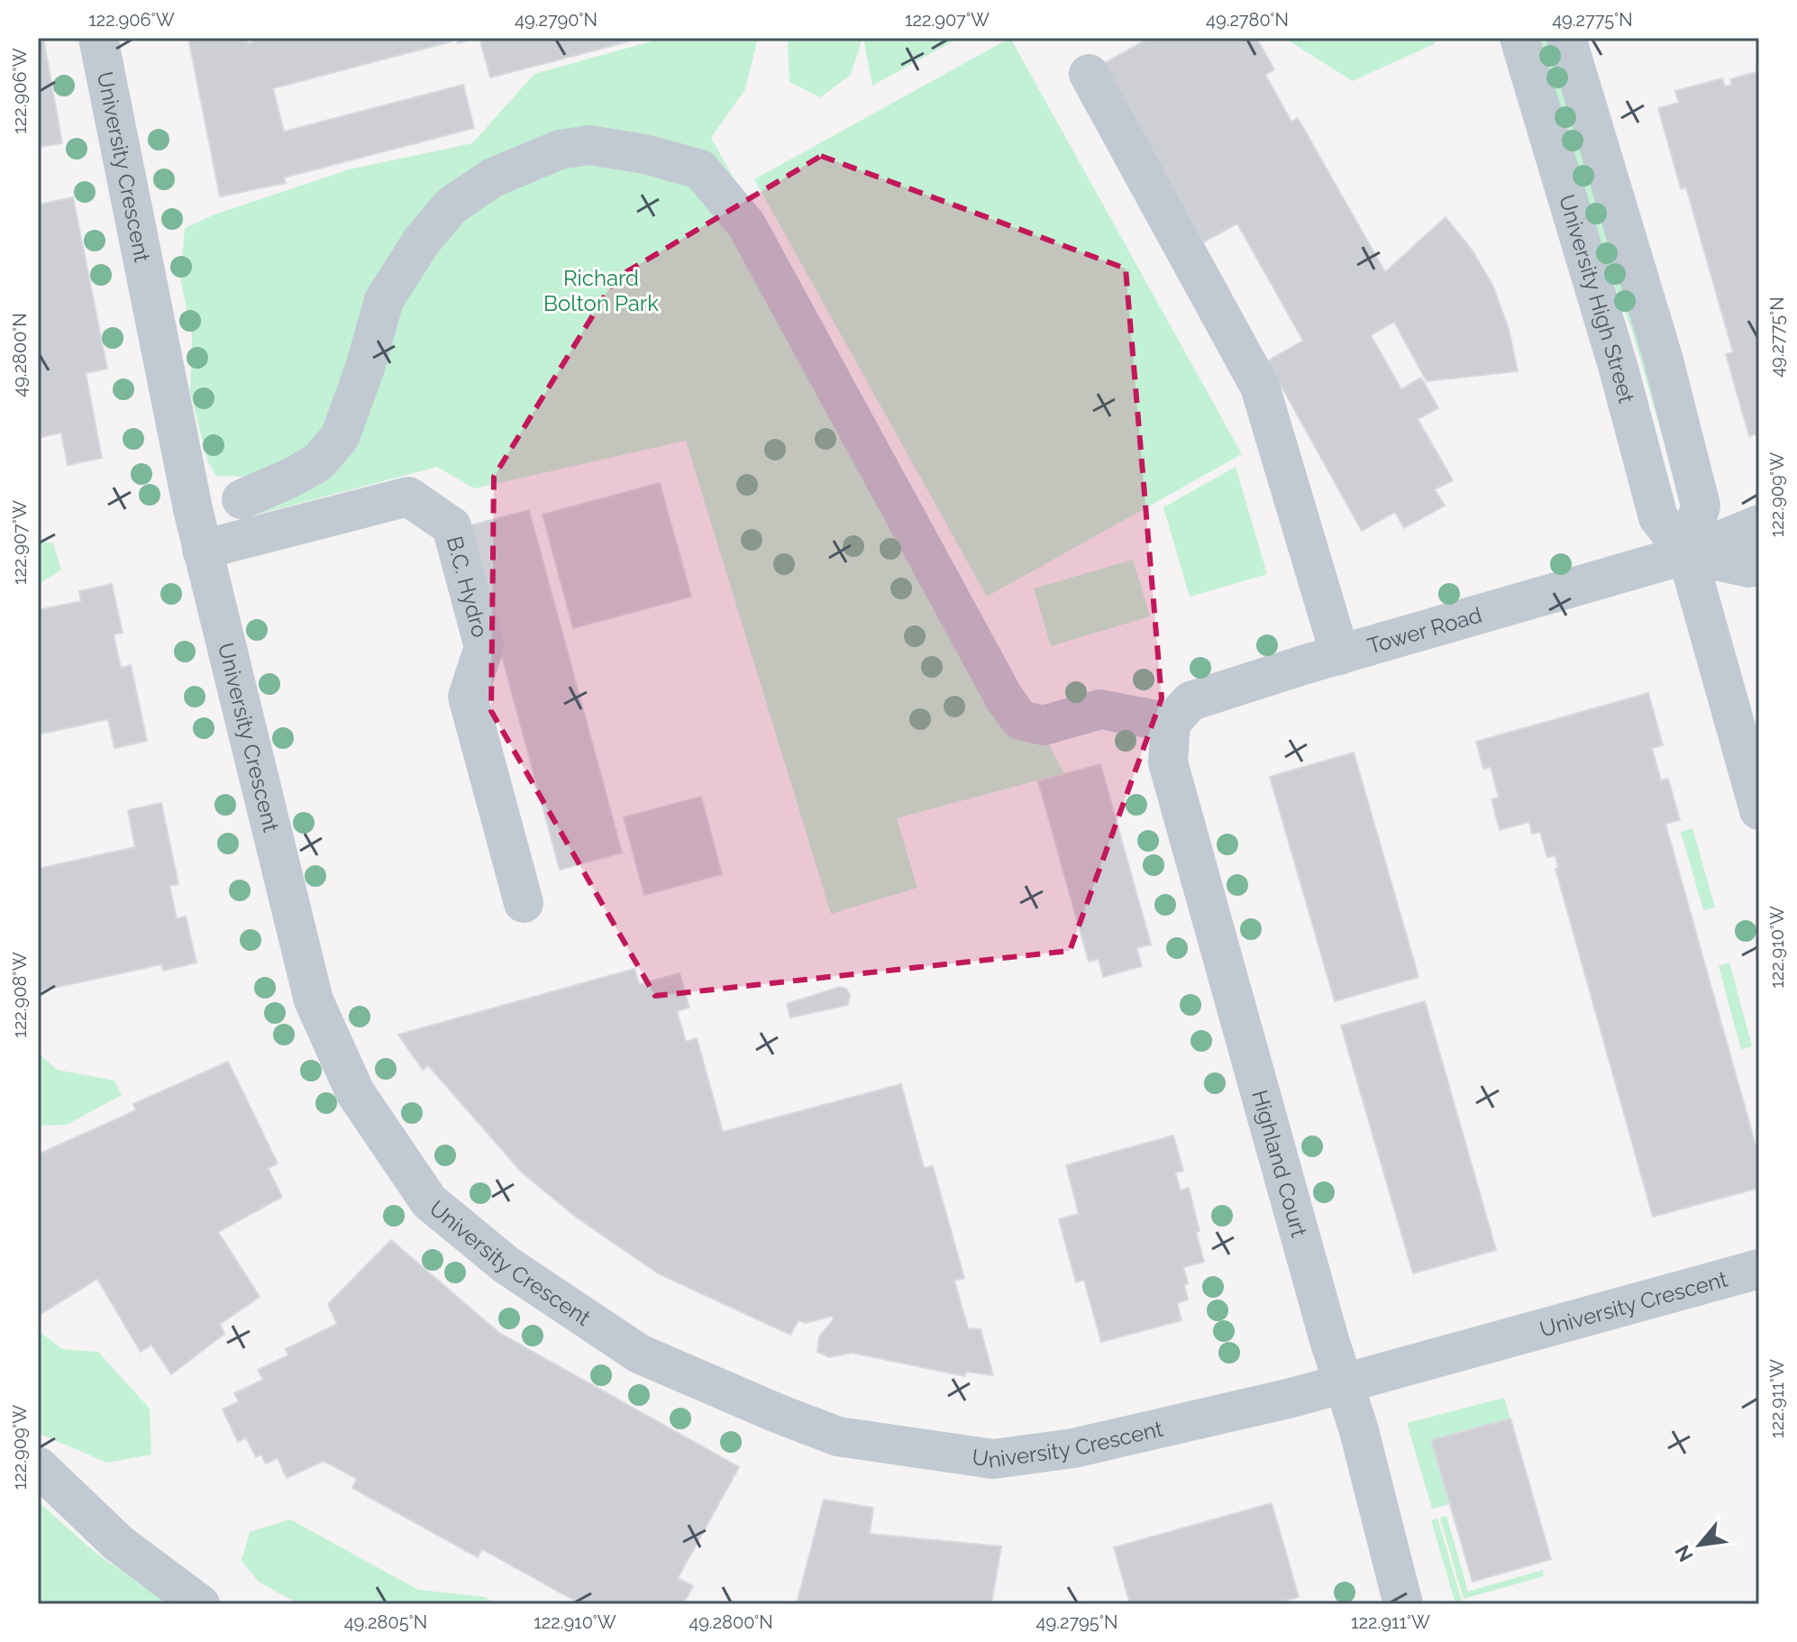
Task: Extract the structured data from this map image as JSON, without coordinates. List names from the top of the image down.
{
  "streets": {
    "street": [
      "University Crescent",
      "University High Street",
      "B.C. Hydro",
      "Tower Road",
      "Highland Court"
    ]
  },
  "crossings": [
    ["University Crescent", "B.C. Hydro"],
    ["University Crescent", "Highland Court"],
    ["University High Street", "Tower Road"],
    ["Tower Road", "Highland Court"]
  ],
  "parks": ["Richard Bolton Park"],
  "north": "bottom left",
  "coordinates": [
    "122.906°W",
    "49.2790°N",
    "122.907°W",
    "49.2780°N",
    "49.2775°N",
    "49.2800°N",
    "122.909°W",
    "122.910°W",
    "122.908°W",
    "122.911°W",
    "49.2805°N",
    "49.2795°N"
  ]
}
